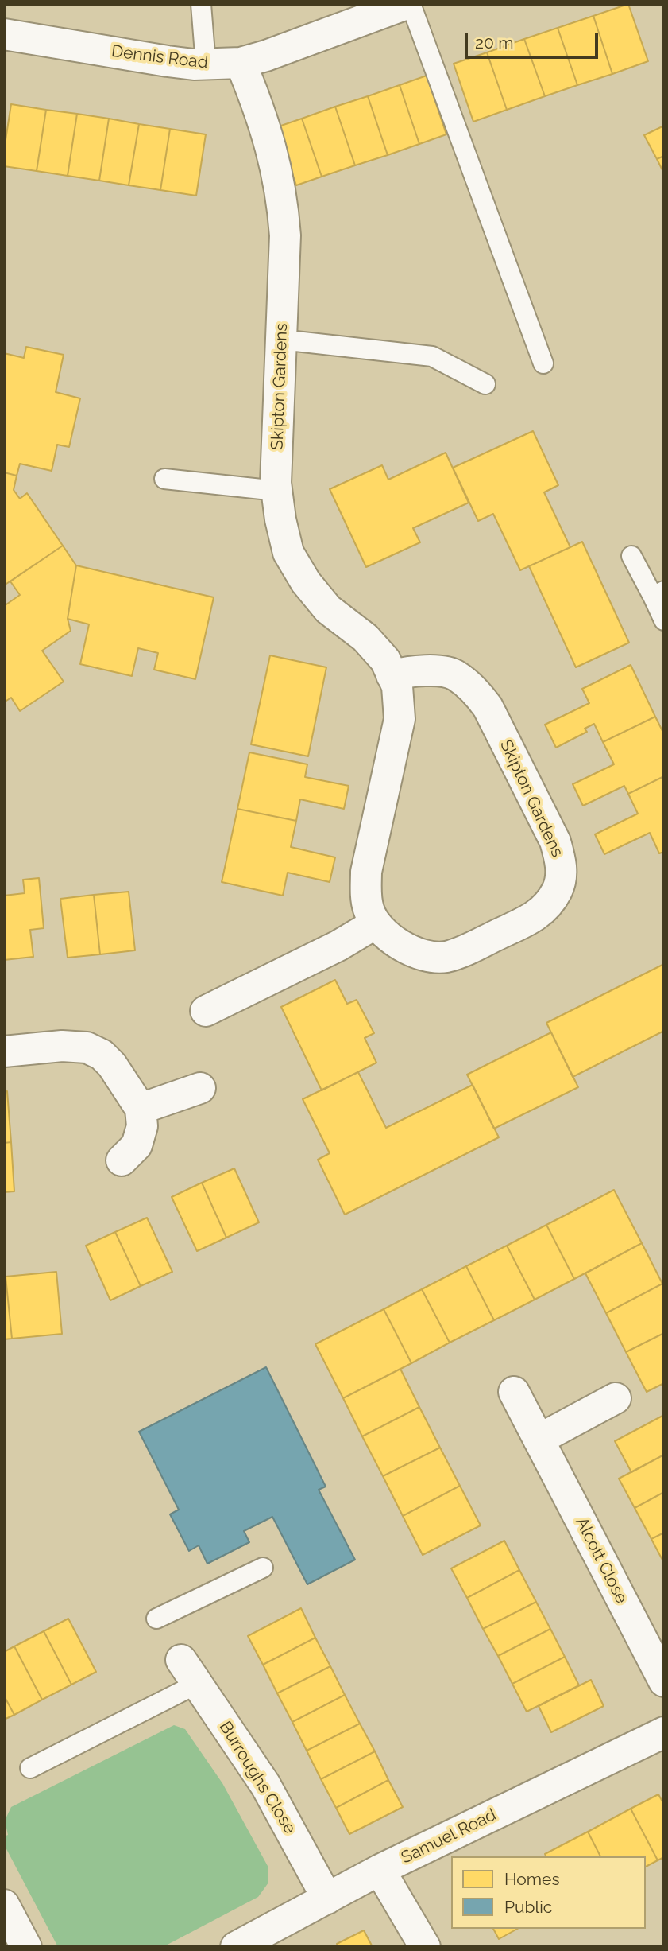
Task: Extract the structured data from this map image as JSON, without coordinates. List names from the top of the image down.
{
  "streets": {
    "street": [
      "Dennis Road",
      "Skipton Gardens",
      "Alcott Close",
      "Burroughs Close",
      "Samuel Road"
    ]
  },
  "crossings": [
    ["Dennis Road", "Skipton Gardens"],
    ["Burroughs Close", "Samuel Road"]
  ],
  "legend": ["Homes", "Public"],
  "scale_bar": "20 m"
}
